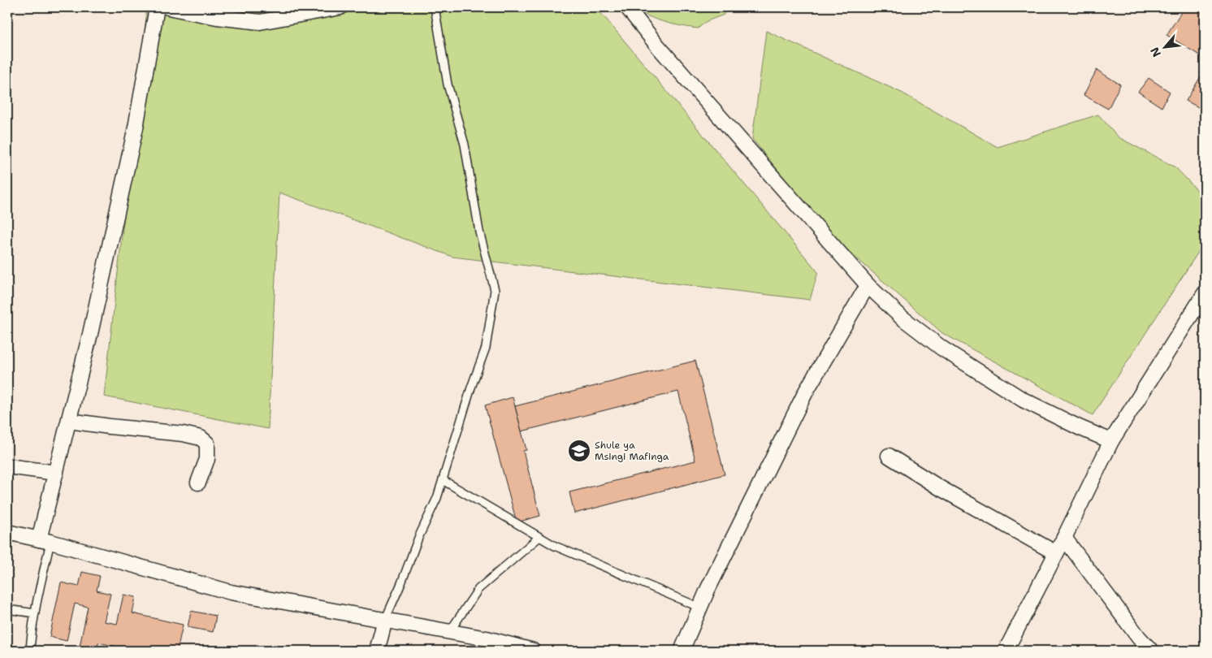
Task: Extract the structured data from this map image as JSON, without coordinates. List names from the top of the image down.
{
  "places": {
    "school or university": ["Shule ya Msingi Mafinga"]
  },
  "north": "bottom left"
}
